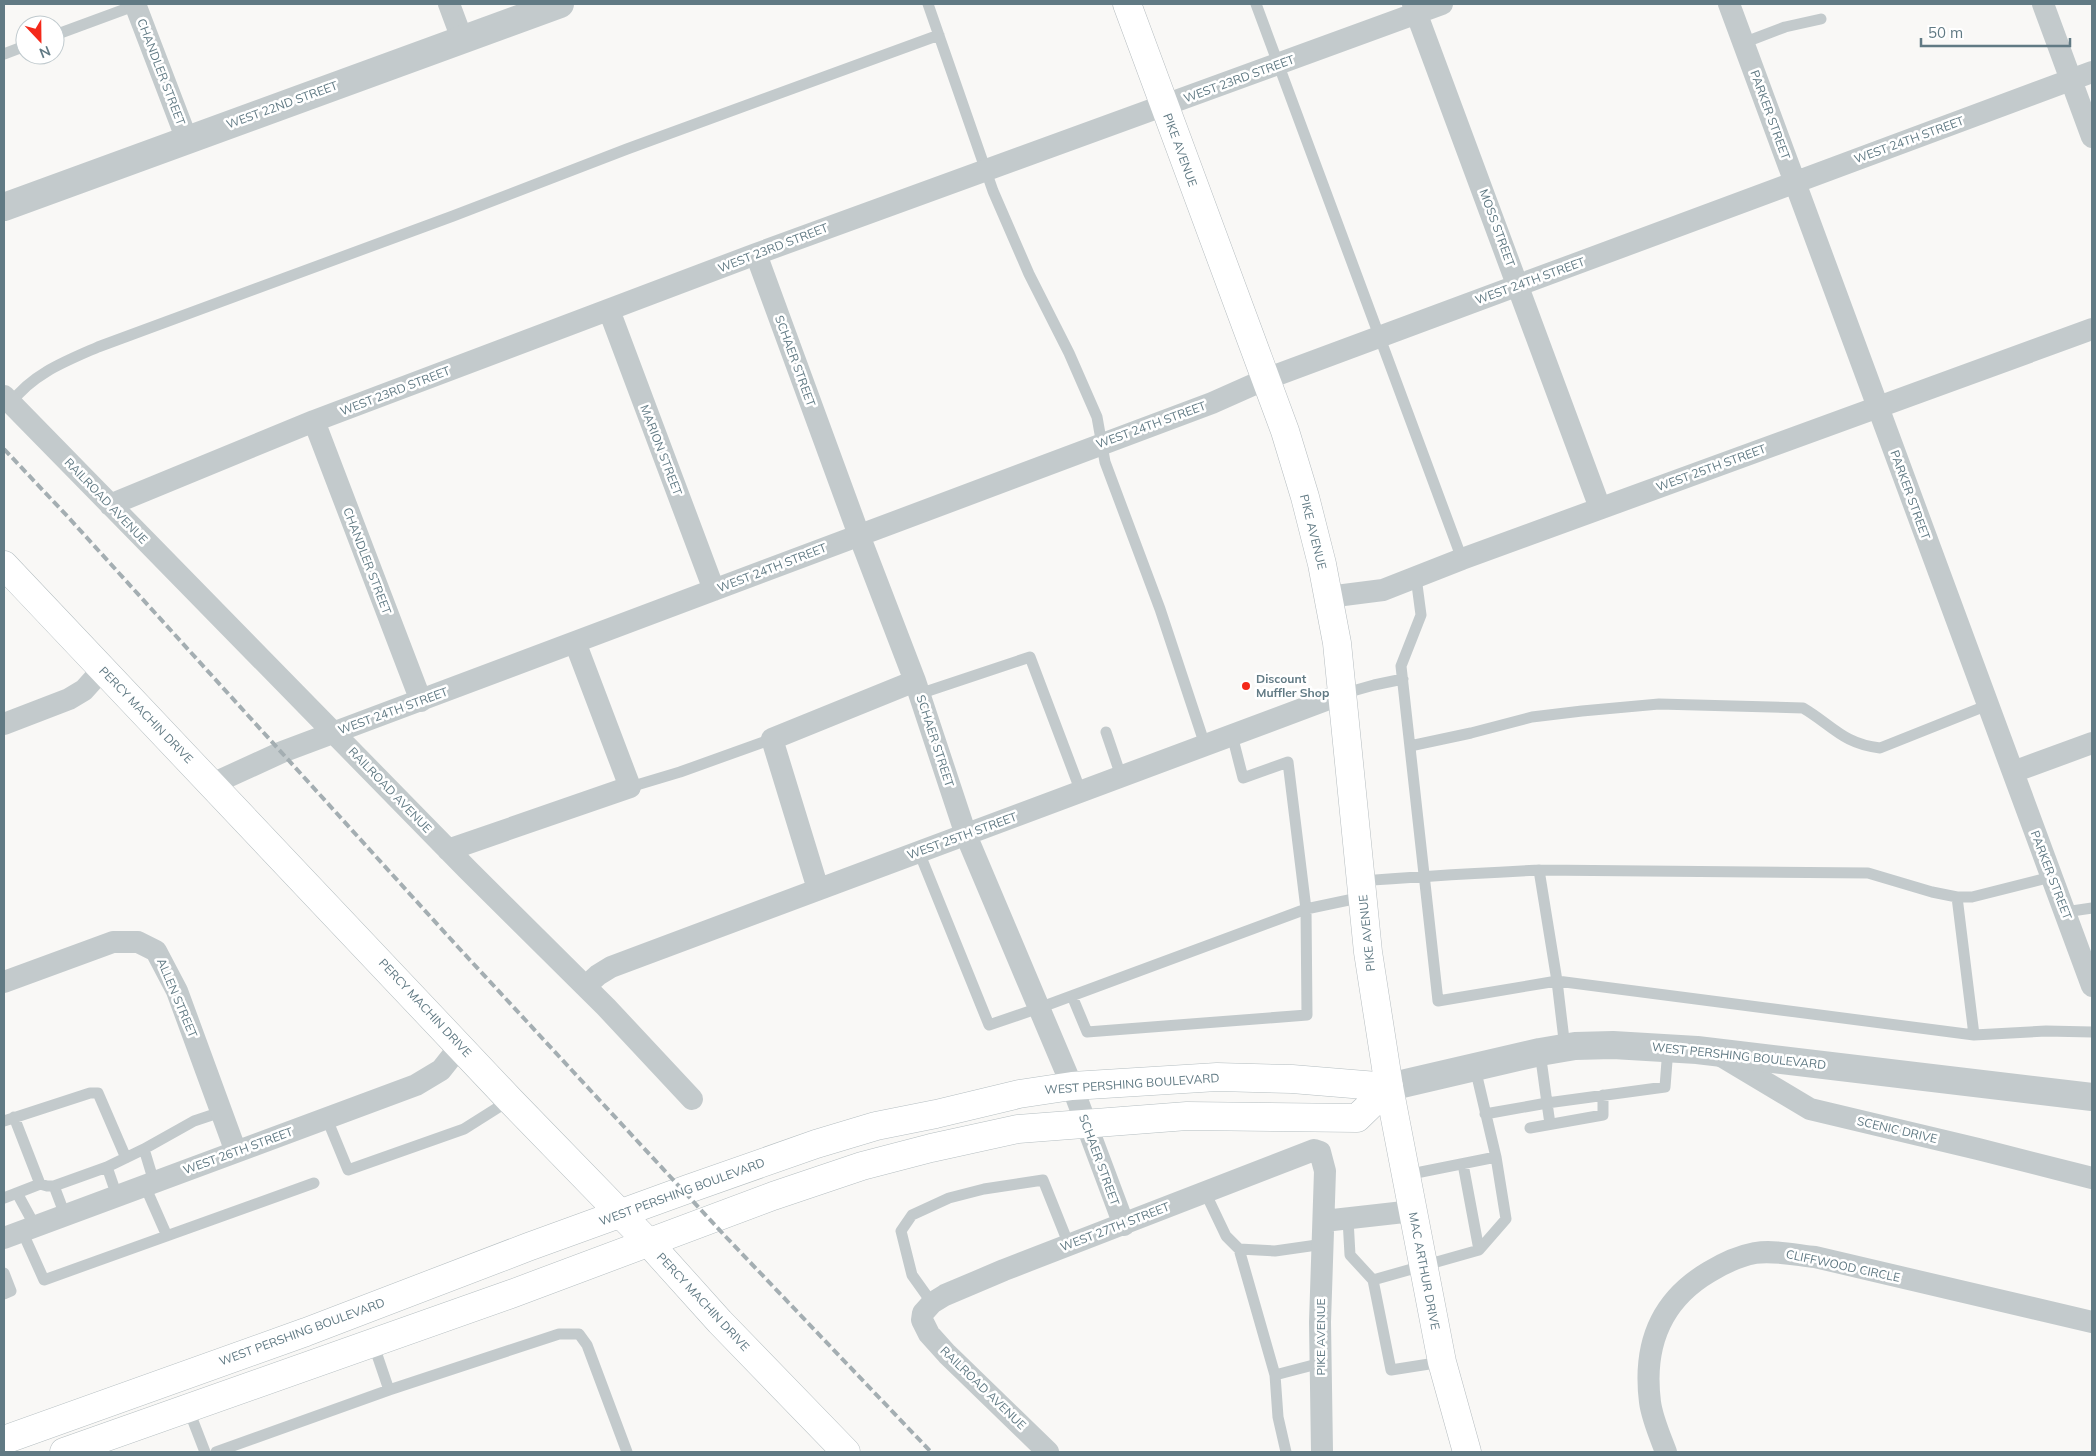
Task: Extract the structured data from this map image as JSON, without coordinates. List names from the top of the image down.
{
  "streets": {
    "main road": [
      "PIKE AVENUE",
      "PERCY MACHIN DRIVE",
      "WEST PERSHING BOULEVARD",
      "MAC ARTHUR DRIVE"
    ],
    "street": [
      "CHANDLER STREET",
      "WEST 23RD STREET",
      "WEST 22ND STREET",
      "PARKER STREET",
      "WEST 24TH STREET",
      "MOSS STREET",
      "SCHAER STREET",
      "MARION STREET",
      "WEST 25TH STREET",
      "RAILROAD AVENUE",
      "ALLEN STREET",
      "SCENIC DRIVE",
      "WEST 26TH STREET",
      "WEST 27TH STREET",
      "CLIFFWOOD CIRCLE"
    ]
  },
  "crossings": [
    ["CHANDLER STREET", "WEST 23RD STREET"],
    ["CHANDLER STREET", "WEST 22ND STREET"],
    ["CHANDLER STREET", "WEST 24TH STREET"],
    ["WEST 23RD STREET", "PIKE AVENUE"],
    ["WEST 23RD STREET", "MOSS STREET"],
    ["WEST 23RD STREET", "SCHAER STREET"],
    ["WEST 23RD STREET", "MARION STREET"],
    ["WEST 23RD STREET", "RAILROAD AVENUE"],
    ["PARKER STREET", "WEST 24TH STREET"],
    ["PARKER STREET", "WEST 25TH STREET"],
    ["WEST 24TH STREET", "PIKE AVENUE"],
    ["WEST 24TH STREET", "MOSS STREET"],
    ["WEST 24TH STREET", "SCHAER STREET"],
    ["WEST 24TH STREET", "MARION STREET"],
    ["WEST 24TH STREET", "RAILROAD AVENUE"],
    ["WEST 24TH STREET", "PERCY MACHIN DRIVE"],
    ["PIKE AVENUE", "WEST 25TH STREET"],
    ["PIKE AVENUE", "WEST PERSHING BOULEVARD"],
    ["PIKE AVENUE", "WEST 27TH STREET"],
    ["PIKE AVENUE", "MAC ARTHUR DRIVE"],
    ["MOSS STREET", "WEST 25TH STREET"],
    ["SCHAER STREET", "WEST 25TH STREET"],
    ["SCHAER STREET", "WEST PERSHING BOULEVARD"],
    ["SCHAER STREET", "WEST 27TH STREET"],
    ["WEST 25TH STREET", "RAILROAD AVENUE"],
    ["RAILROAD AVENUE", "WEST 27TH STREET"],
    ["PERCY MACHIN DRIVE", "WEST PERSHING BOULEVARD"],
    ["PERCY MACHIN DRIVE", "WEST 26TH STREET"],
    ["ALLEN STREET", "WEST 26TH STREET"],
    ["WEST PERSHING BOULEVARD", "SCENIC DRIVE"],
    ["WEST PERSHING BOULEVARD", "MAC ARTHUR DRIVE"]
  ],
  "places": ["Discount Muffler Shop"],
  "scale_bar": "50 m",
  "north": "bottom"
}
